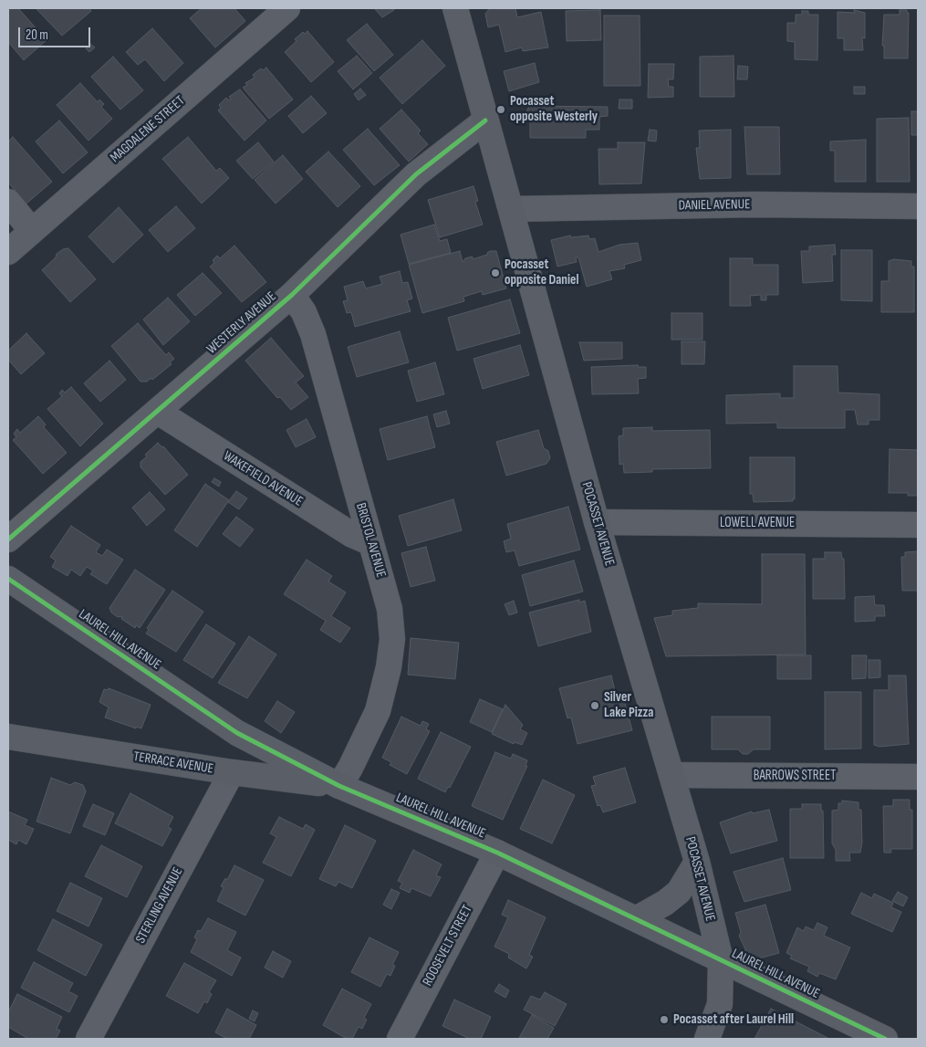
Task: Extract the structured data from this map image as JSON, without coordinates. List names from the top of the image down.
{
  "streets": {
    "street": [
      "MAGDALENE STREET",
      "DANIEL AVENUE",
      "WESTERLY AVENUE",
      "WAKEFIELD AVENUE",
      "LOWELL AVENUE",
      "POCASSET AVENUE",
      "BRISTOL AVENUE",
      "LAUREL HILL AVENUE",
      "TERRACE AVENUE",
      "BARROWS STREET",
      "STERLING AVENUE",
      "ROOSEVELT STREET"
    ]
  },
  "crossings": [
    ["DANIEL AVENUE", "POCASSET AVENUE"],
    ["WESTERLY AVENUE", "WAKEFIELD AVENUE"],
    ["WESTERLY AVENUE", "POCASSET AVENUE"],
    ["WESTERLY AVENUE", "BRISTOL AVENUE"],
    ["WAKEFIELD AVENUE", "BRISTOL AVENUE"],
    ["LOWELL AVENUE", "POCASSET AVENUE"],
    ["POCASSET AVENUE", "LAUREL HILL AVENUE"],
    ["POCASSET AVENUE", "BARROWS STREET"],
    ["BRISTOL AVENUE", "LAUREL HILL AVENUE"],
    ["BRISTOL AVENUE", "TERRACE AVENUE"],
    ["LAUREL HILL AVENUE", "TERRACE AVENUE"],
    ["LAUREL HILL AVENUE", "ROOSEVELT STREET"],
    ["TERRACE AVENUE", "STERLING AVENUE"]
  ],
  "places": [
    "Pocasset opposite Westerly",
    "Pocasset opposite Daniel",
    "Silver Lake Pizza",
    "Pocasset after Laurel Hill"
  ],
  "scale_bar": "20 m"
}
